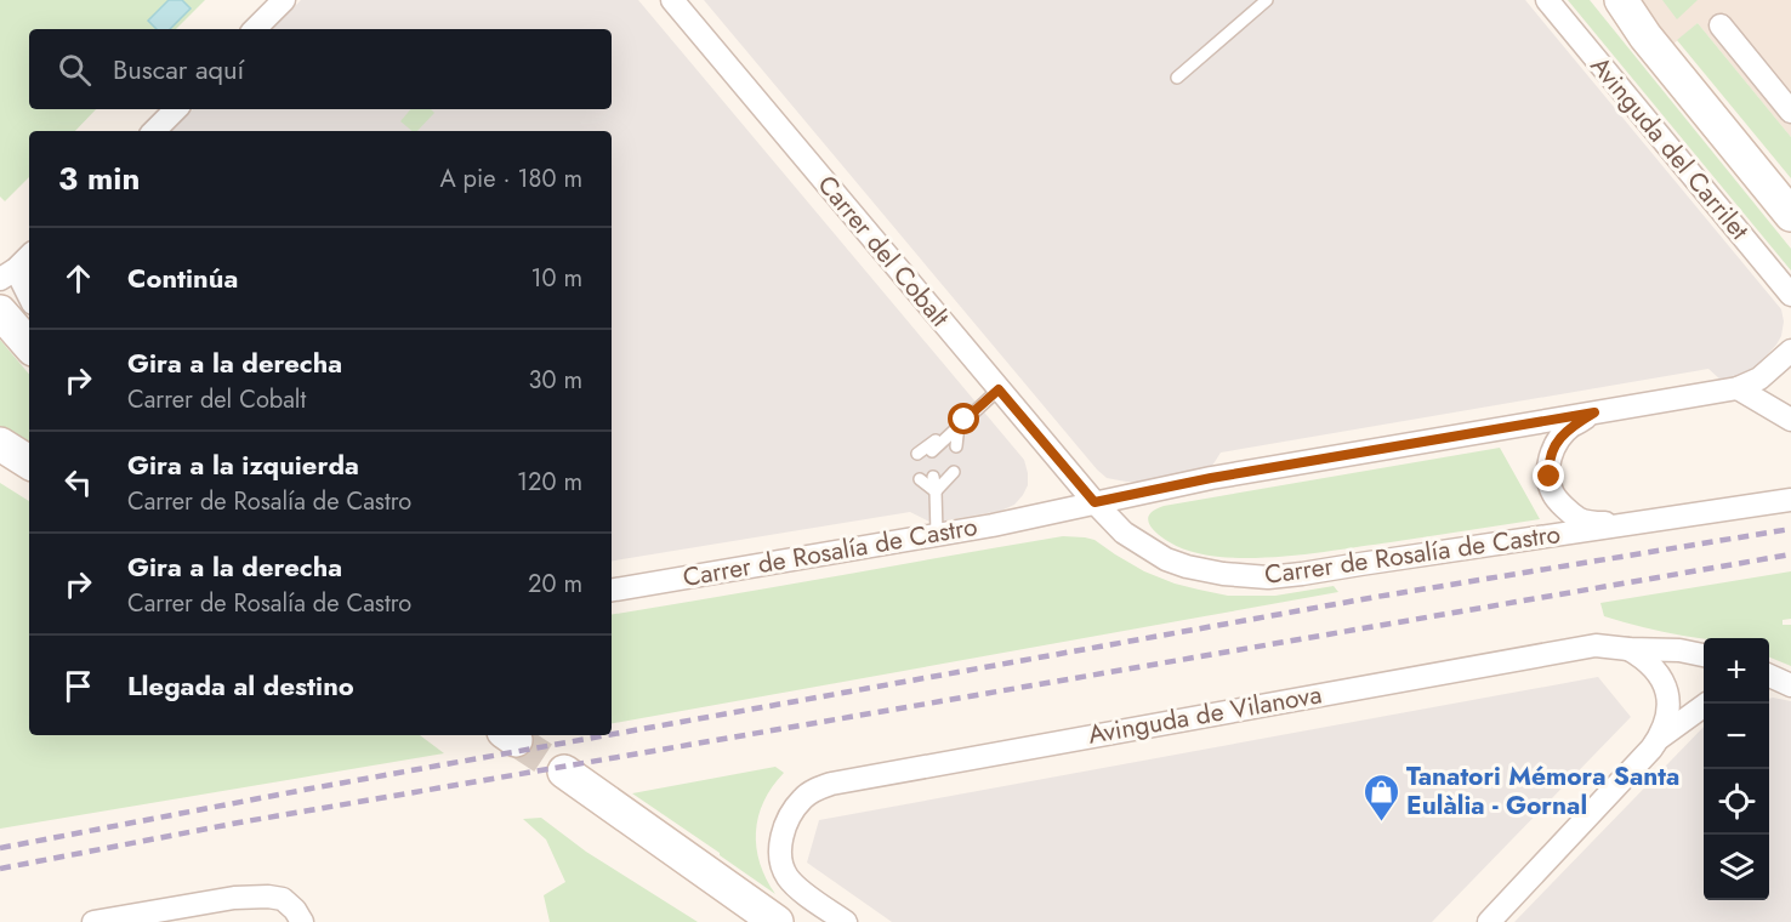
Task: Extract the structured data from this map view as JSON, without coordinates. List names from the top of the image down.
{
  "streets": {
    "street": [
      "Avinguda del Carrilet",
      "Carrer del Cobalt",
      "Carrer de Rosalía de Castro",
      "Avinguda de Vilanova"
    ]
  },
  "crossings": [
    ["Carrer del Cobalt", "Carrer de Rosalía de Castro"]
  ],
  "places": {
    "shop": ["Tanatori Mémora Santa Eulàlia - Gornal"]
  },
  "page": {
    "search": "Buscar aquí",
    "heading": ["3 min", "A pie · 180 m"],
    "list": [
      ["Continúa", "10 m"],
      ["Gira a la derecha", "Carrer del Cobalt", "30 m"],
      ["Gira a la izquierda", "Carrer de Rosalía de Castro", "120 m"],
      ["Gira a la derecha", "Carrer de Rosalía de Castro", "20 m"],
      "Llegada al destino"
    ],
    "map_buttons": ["+", "−"]
  }
}
